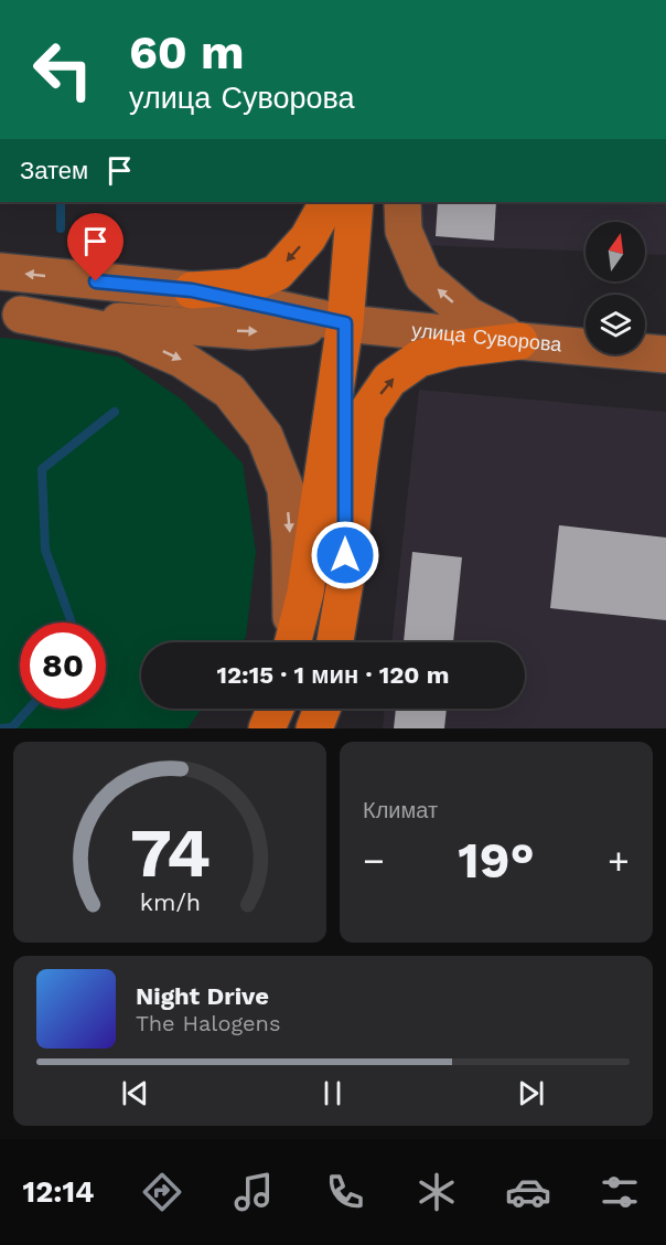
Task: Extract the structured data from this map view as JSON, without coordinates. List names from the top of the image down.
{
  "streets": {
    "main road": ["улица Суворова"]
  },
  "north": "top",
  "page": {
    "turn": ["60 m", "улица Суворова"],
    "then": "Затем",
    "limit": "80",
    "trip": "12:15 · 1 мин · 120 m",
    "tile": "Климат",
    "heat": ["−", "19°", "+"],
    "song": ["Night Drive", "The Halogens"],
    "tabs": "12:14",
    "gauge": ["74", "km/h"]
  }
}
